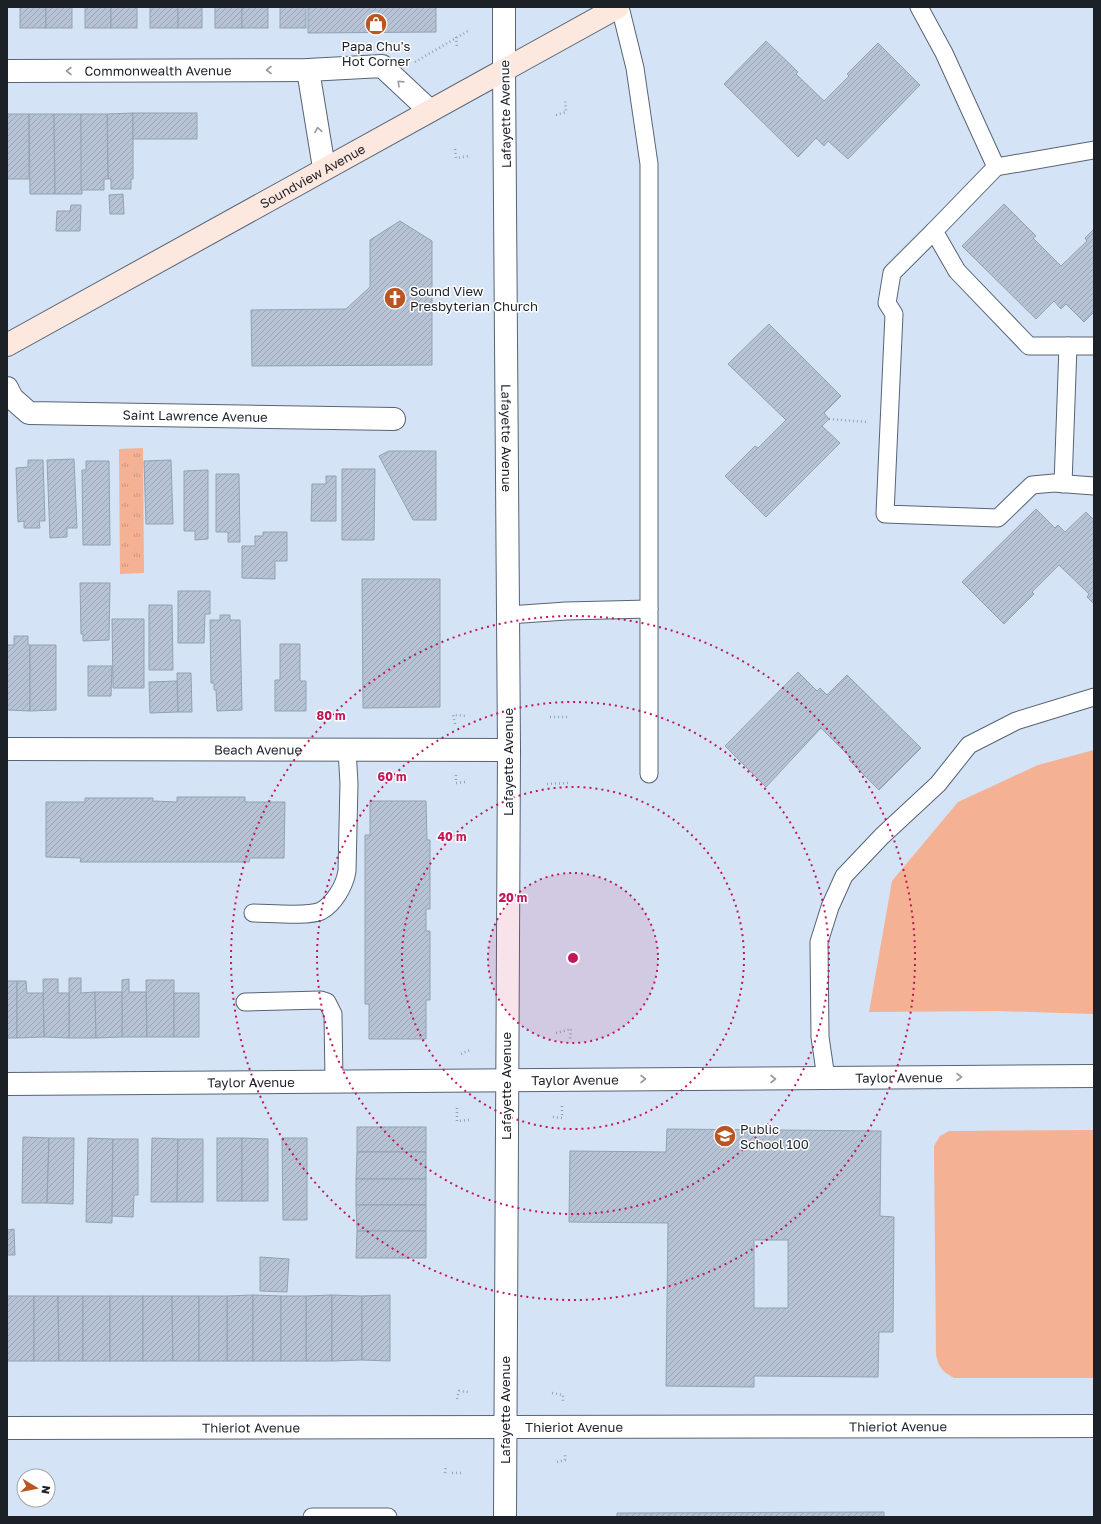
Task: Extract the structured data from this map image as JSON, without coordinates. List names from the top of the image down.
{
  "streets": {
    "main road": ["Soundview Avenue"],
    "street": [
      "Commonwealth Avenue",
      "Lafayette Avenue",
      "Saint Lawrence Avenue",
      "Beach Avenue",
      "Taylor Avenue",
      "Thieriot Avenue"
    ]
  },
  "crossings": [
    ["Commonwealth Avenue", "Soundview Avenue"],
    ["Lafayette Avenue", "Soundview Avenue"],
    ["Lafayette Avenue", "Beach Avenue"],
    ["Lafayette Avenue", "Taylor Avenue"],
    ["Lafayette Avenue", "Thieriot Avenue"]
  ],
  "one_way": ["Commonwealth Avenue", "Taylor Avenue"],
  "places": {
    "shop": ["Papa Chu's Hot Corner"],
    "church": ["Sound View Presbyterian Church"],
    "school or university": ["Public School 100"]
  },
  "north": "right",
  "rings": [
    "80 m",
    "60 m",
    "40 m",
    "20 m"
  ]
}
